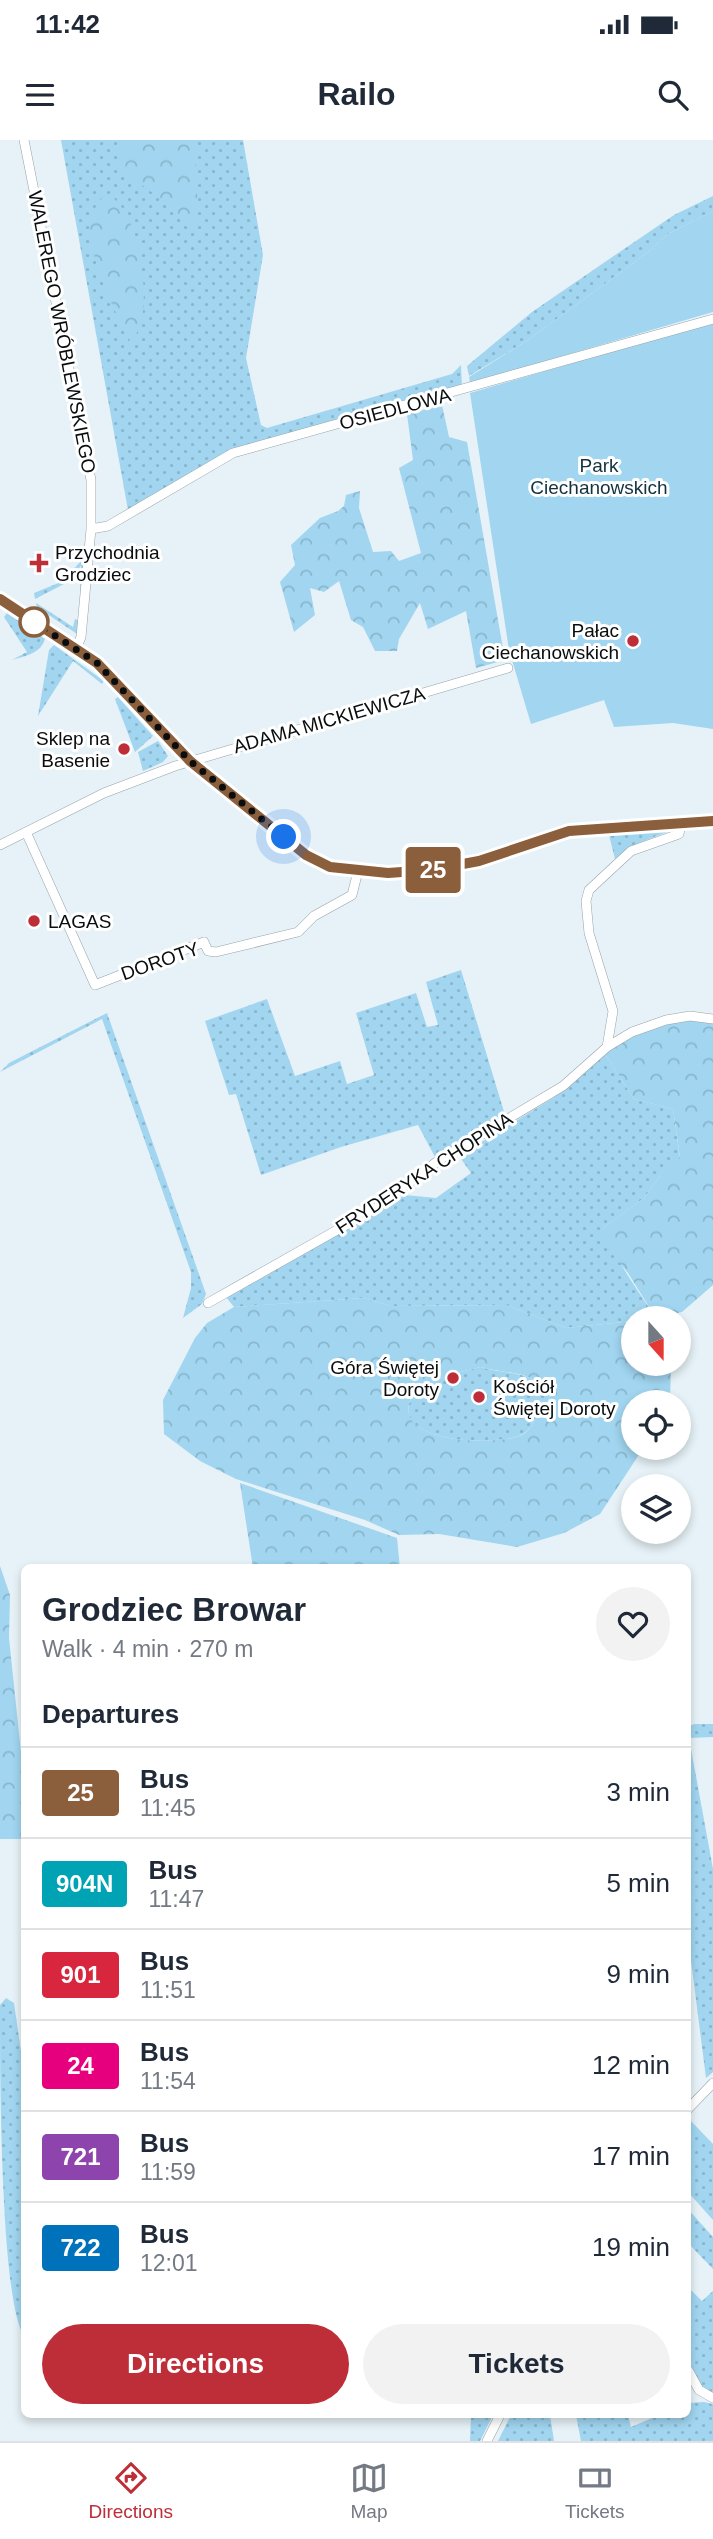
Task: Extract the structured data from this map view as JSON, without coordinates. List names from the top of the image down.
{
  "streets": {
    "street": [
      "WALEREGO WRÓBLEWSKIEGO",
      "OSIEDLOWA",
      "ADAMA MICKIEWICZA",
      "DOROTY",
      "FRYDERYKA CHOPINA"
    ]
  },
  "crossings": [
    ["WALEREGO WRÓBLEWSKIEGO", "OSIEDLOWA"],
    ["ADAMA MICKIEWICZA", "DOROTY"]
  ],
  "parks": ["Park Ciechanowskich"],
  "places": {
    "health": ["Przychodnia Grodziec"],
    "other": [
      "Pałac Ciechanowskich",
      "Sklep na Basenie",
      "LAGAS",
      "Góra Świętej Doroty",
      "Kościół Świętej Doroty"
    ]
  },
  "lines": ["bus line 25"],
  "north": "bottom",
  "page": {
    "status": "11:42",
    "header": "Railo",
    "on_map": "25",
    "heading": [
      ["Grodziec Browar", "Walk · 4 min · 270 m"],
      "Departures"
    ],
    "list": [
      {
        "mark": "25",
        "name": "Bus",
        "note": "11:45",
        "value": "3 min"
      },
      {
        "mark": "904N",
        "name": "Bus",
        "note": "11:47",
        "value": "5 min"
      },
      {
        "mark": "901",
        "name": "Bus",
        "note": "11:51",
        "value": "9 min"
      },
      {
        "mark": "24",
        "name": "Bus",
        "note": "11:54",
        "value": "12 min"
      },
      {
        "mark": "721",
        "name": "Bus",
        "note": "11:59",
        "value": "17 min"
      },
      {
        "mark": "722",
        "name": "Bus",
        "note": "12:01",
        "value": "19 min"
      }
    ],
    "buttons": ["Directions", "Tickets"],
    "tabs": ["Directions", "Map", "Tickets"]
  }
}
